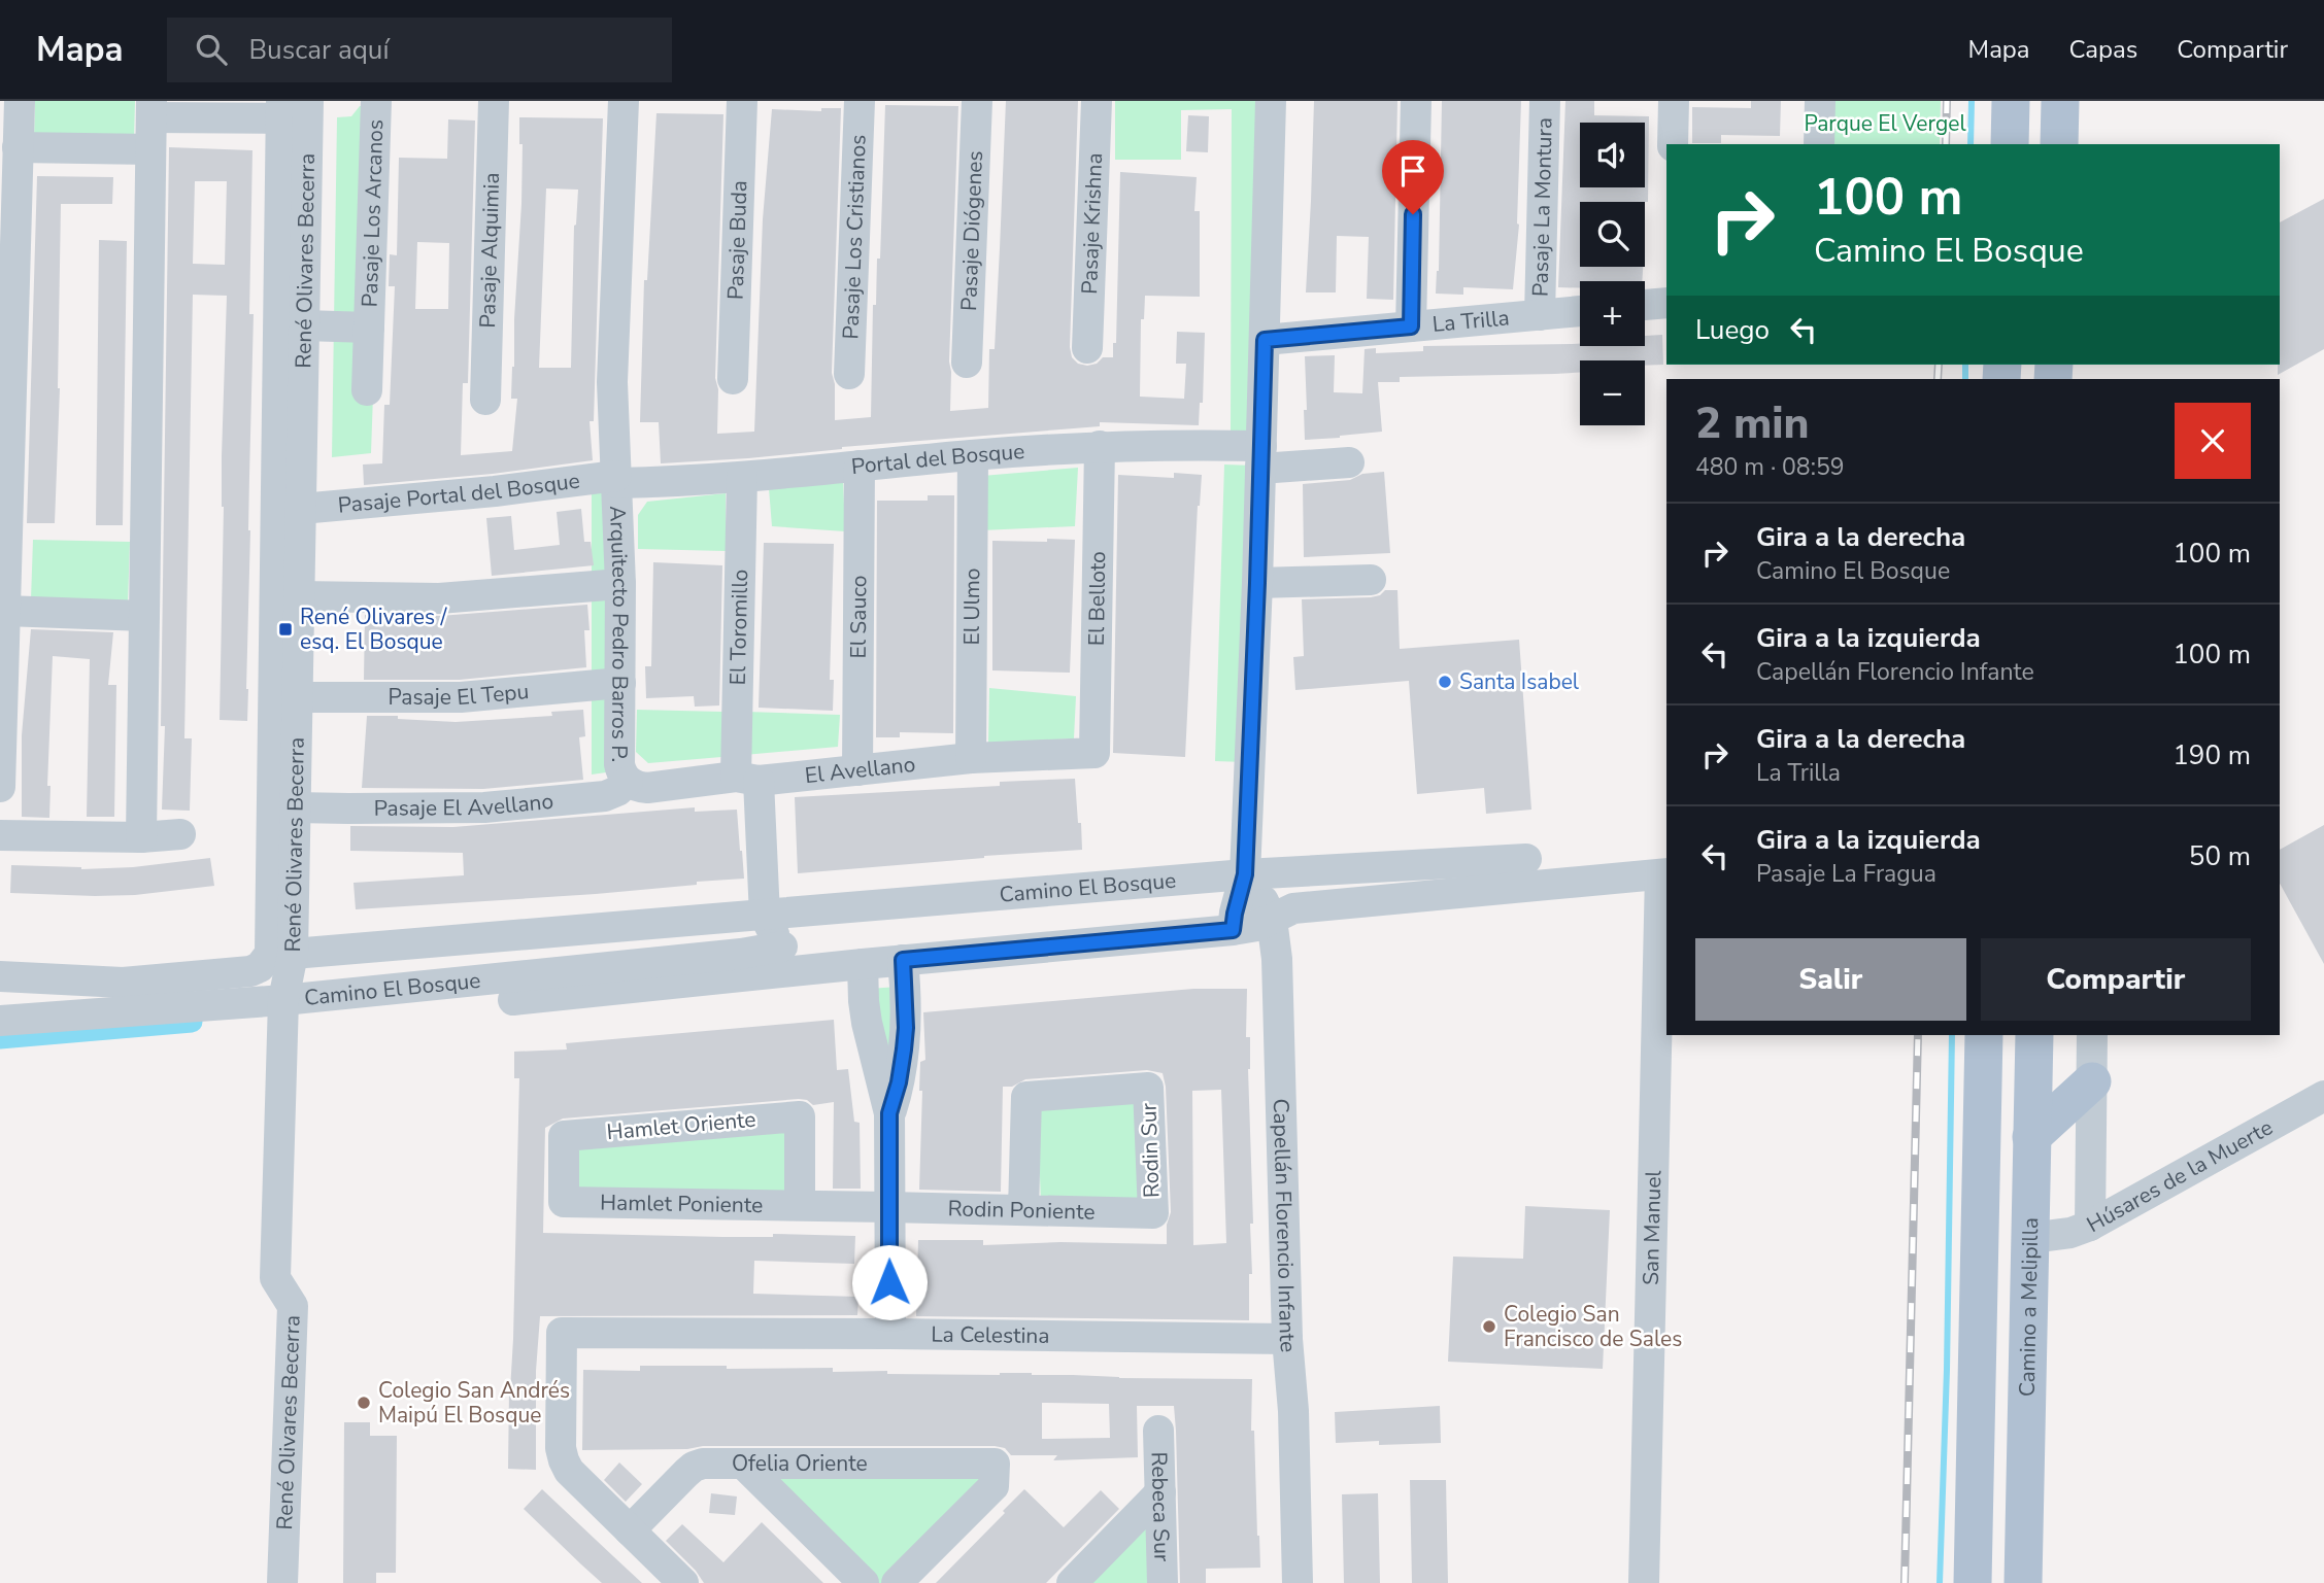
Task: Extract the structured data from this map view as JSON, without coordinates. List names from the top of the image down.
{
  "streets": {
    "main road": ["Camino a Melipilla"],
    "street": [
      "Pasaje La Montura",
      "Pasaje Los Arcanos",
      "Pasaje Krishna",
      "Pasaje Diógenes",
      "Pasaje Los Cristianos",
      "Pasaje Buda",
      "Pasaje Alquimia",
      "René Olivares Becerra",
      "La Trilla",
      "Portal del Bosque",
      "Pasaje Portal del Bosque",
      "El Belloto",
      "El Ulmo",
      "El Sauco",
      "El Toromillo",
      "Arquitecto Pedro Barros P.",
      "Pasaje El Tepu",
      "El Avellano",
      "Pasaje El Avellano",
      "Camino El Bosque",
      "Hamlet Oriente",
      "Rodin Sur",
      "Húsares de la Muerte",
      "Hamlet Poniente",
      "Rodin Poniente",
      "Capellán Florencio Infante",
      "San Manuel",
      "La Celestina",
      "Ofelia Oriente",
      "Rebeca Sur"
    ]
  },
  "crossings": [
    ["Pasaje La Montura", "La Trilla"],
    ["René Olivares Becerra", "Pasaje Portal del Bosque"],
    ["René Olivares Becerra", "Pasaje El Tepu"],
    ["René Olivares Becerra", "Pasaje El Avellano"],
    ["René Olivares Becerra", "Camino El Bosque"],
    ["Portal del Bosque", "Pasaje Portal del Bosque"],
    ["Portal del Bosque", "El Belloto"],
    ["Portal del Bosque", "El Ulmo"],
    ["Portal del Bosque", "El Sauco"],
    ["Portal del Bosque", "El Toromillo"],
    ["Portal del Bosque", "Arquitecto Pedro Barros P."],
    ["Pasaje Portal del Bosque", "Arquitecto Pedro Barros P."],
    ["El Belloto", "El Avellano"],
    ["El Ulmo", "El Avellano"],
    ["El Sauco", "El Avellano"],
    ["El Toromillo", "El Avellano"],
    ["El Toromillo", "Camino El Bosque"],
    ["Arquitecto Pedro Barros P.", "Pasaje El Tepu"],
    ["Arquitecto Pedro Barros P.", "El Avellano"],
    ["Arquitecto Pedro Barros P.", "Pasaje El Avellano"],
    ["El Avellano", "Pasaje El Avellano"],
    ["Camino El Bosque", "Capellán Florencio Infante"],
    ["Hamlet Oriente", "Hamlet Poniente"],
    ["Rodin Sur", "Rodin Poniente"],
    ["Húsares de la Muerte", "Camino a Melipilla"],
    ["Hamlet Poniente", "Rodin Poniente"],
    ["Capellán Florencio Infante", "La Celestina"],
    ["La Celestina", "Ofelia Oriente"]
  ],
  "parks": ["Parque El Vergel"],
  "places": {
    "transit": ["René Olivares / esq. El Bosque"],
    "other": ["Santa Isabel", "Colegio San Francisco de Sales", "Colegio San Andrés Maipú El Bosque"]
  },
  "page": {
    "header": "Mapa",
    "search": "Buscar aquí",
    "nav": ["Mapa", "Capas", "Compartir"],
    "map_buttons": ["+", "−"],
    "turn": ["100 m", "Camino El Bosque"],
    "then": "Luego",
    "heading": ["2 min", "480 m · 08:59"],
    "list": [
      {
        "name": "Gira a la derecha",
        "note": "Camino El Bosque",
        "value": "100 m"
      },
      {
        "name": "Gira a la izquierda",
        "note": "Capellán Florencio Infante",
        "value": "100 m"
      },
      {
        "name": "Gira a la derecha",
        "note": "La Trilla",
        "value": "190 m"
      },
      {
        "name": "Gira a la izquierda",
        "note": "Pasaje La Fragua",
        "value": "50 m"
      }
    ],
    "buttons": ["Salir", "Compartir"]
  }
}
